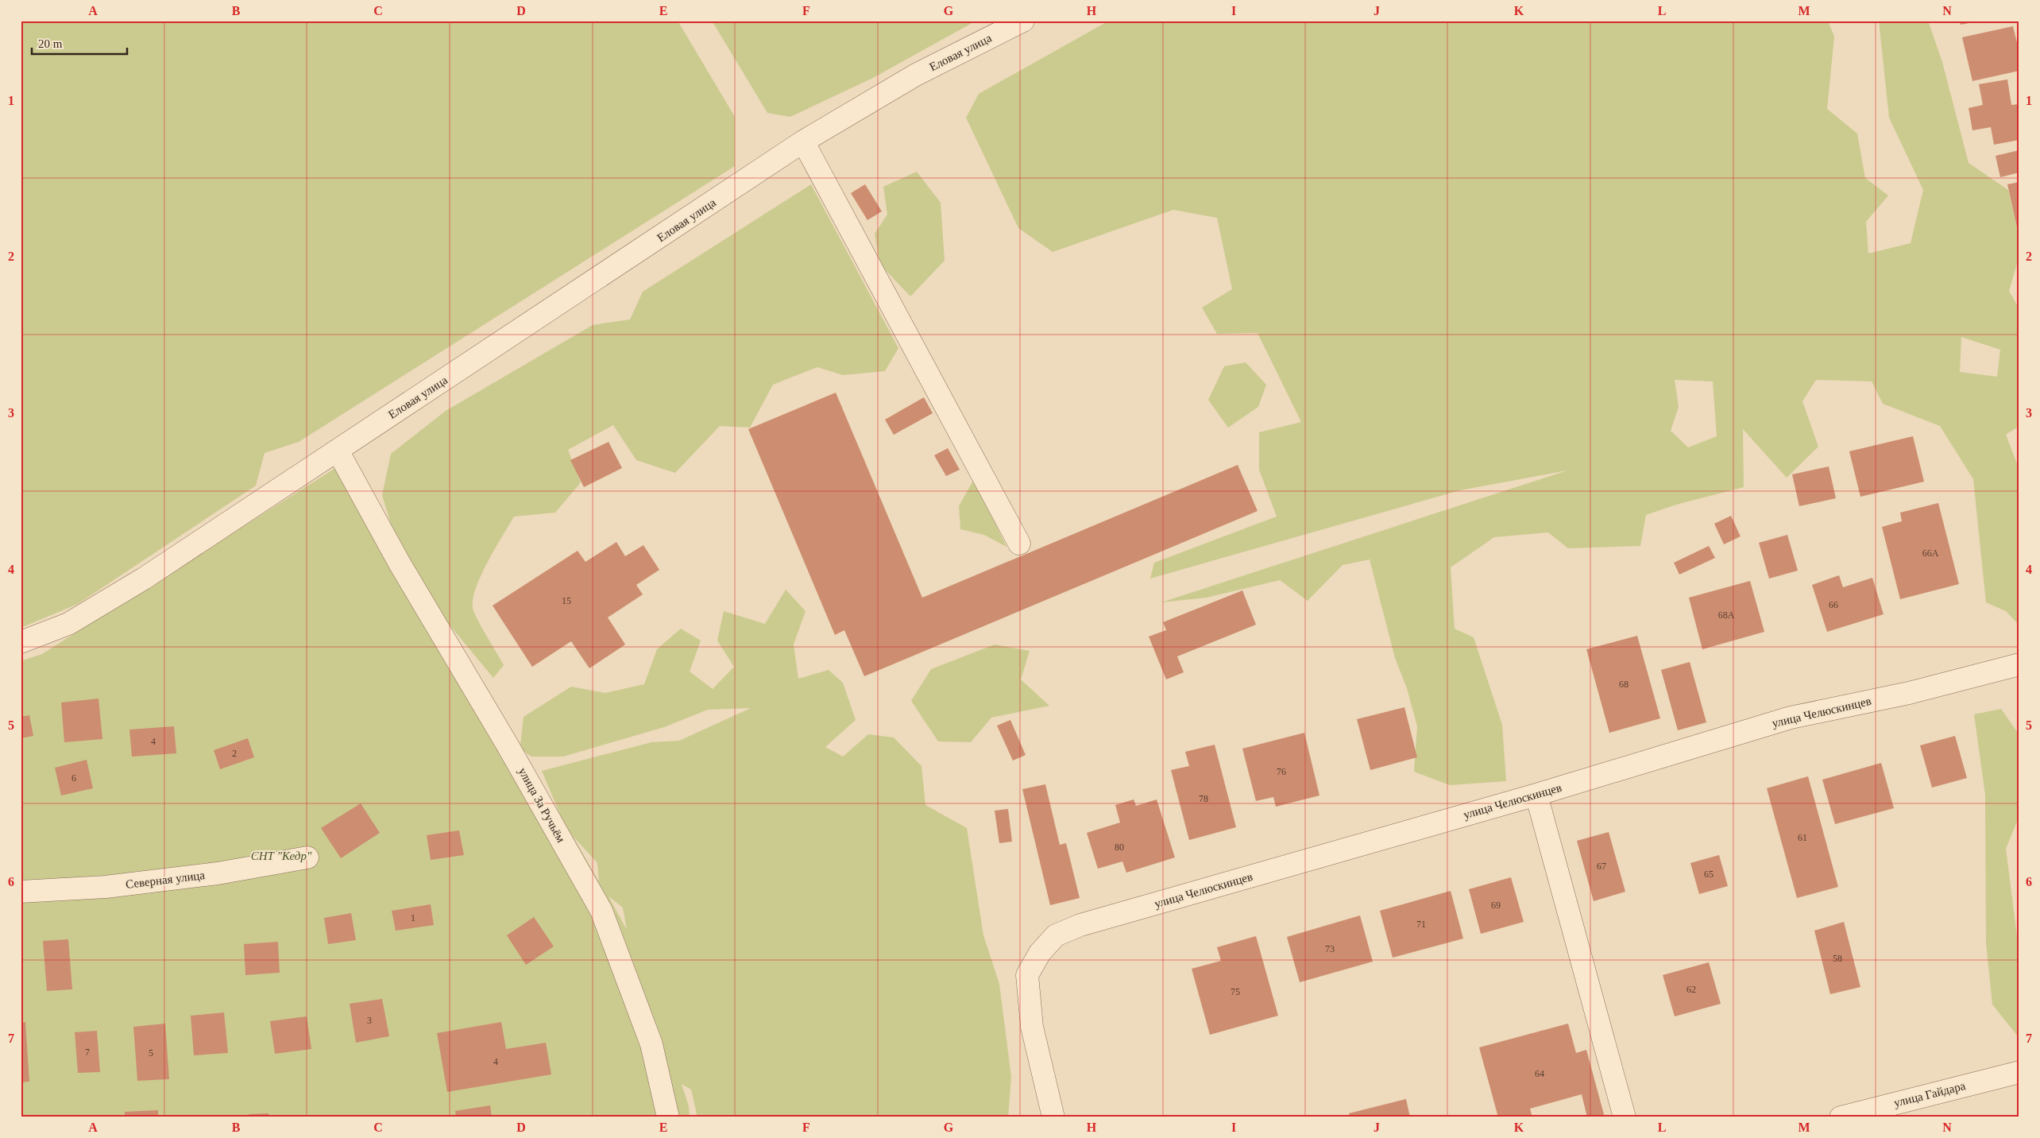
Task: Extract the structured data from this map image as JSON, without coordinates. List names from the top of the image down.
{
  "streets": {
    "street": [
      "Еловая улица",
      "улица Челюскинцев",
      "улица За Ручьём",
      "Северная улица",
      "улица Гайдара"
    ]
  },
  "crossings": [
    ["Еловая улица", "улица За Ручьём"]
  ],
  "parks": ["СНТ \"Кедр\""],
  "house_numbers": [
    "66А",
    "15",
    "66",
    "68А",
    "68",
    "4",
    "2",
    "76",
    "6",
    "78",
    "61",
    "80",
    "67",
    "65",
    "69",
    "1",
    "71",
    "73",
    "58",
    "62",
    "75",
    "3",
    "7",
    "5",
    "4",
    "64"
  ],
  "scale_bar": "20 m",
  "grid": {
    "columns": [
      "A",
      "B",
      "C",
      "D",
      "E",
      "F",
      "G",
      "H",
      "I",
      "J",
      "K",
      "L",
      "M",
      "N"
    ],
    "rows": [
      "1",
      "2",
      "3",
      "4",
      "5",
      "6",
      "7"
    ]
  }
}
